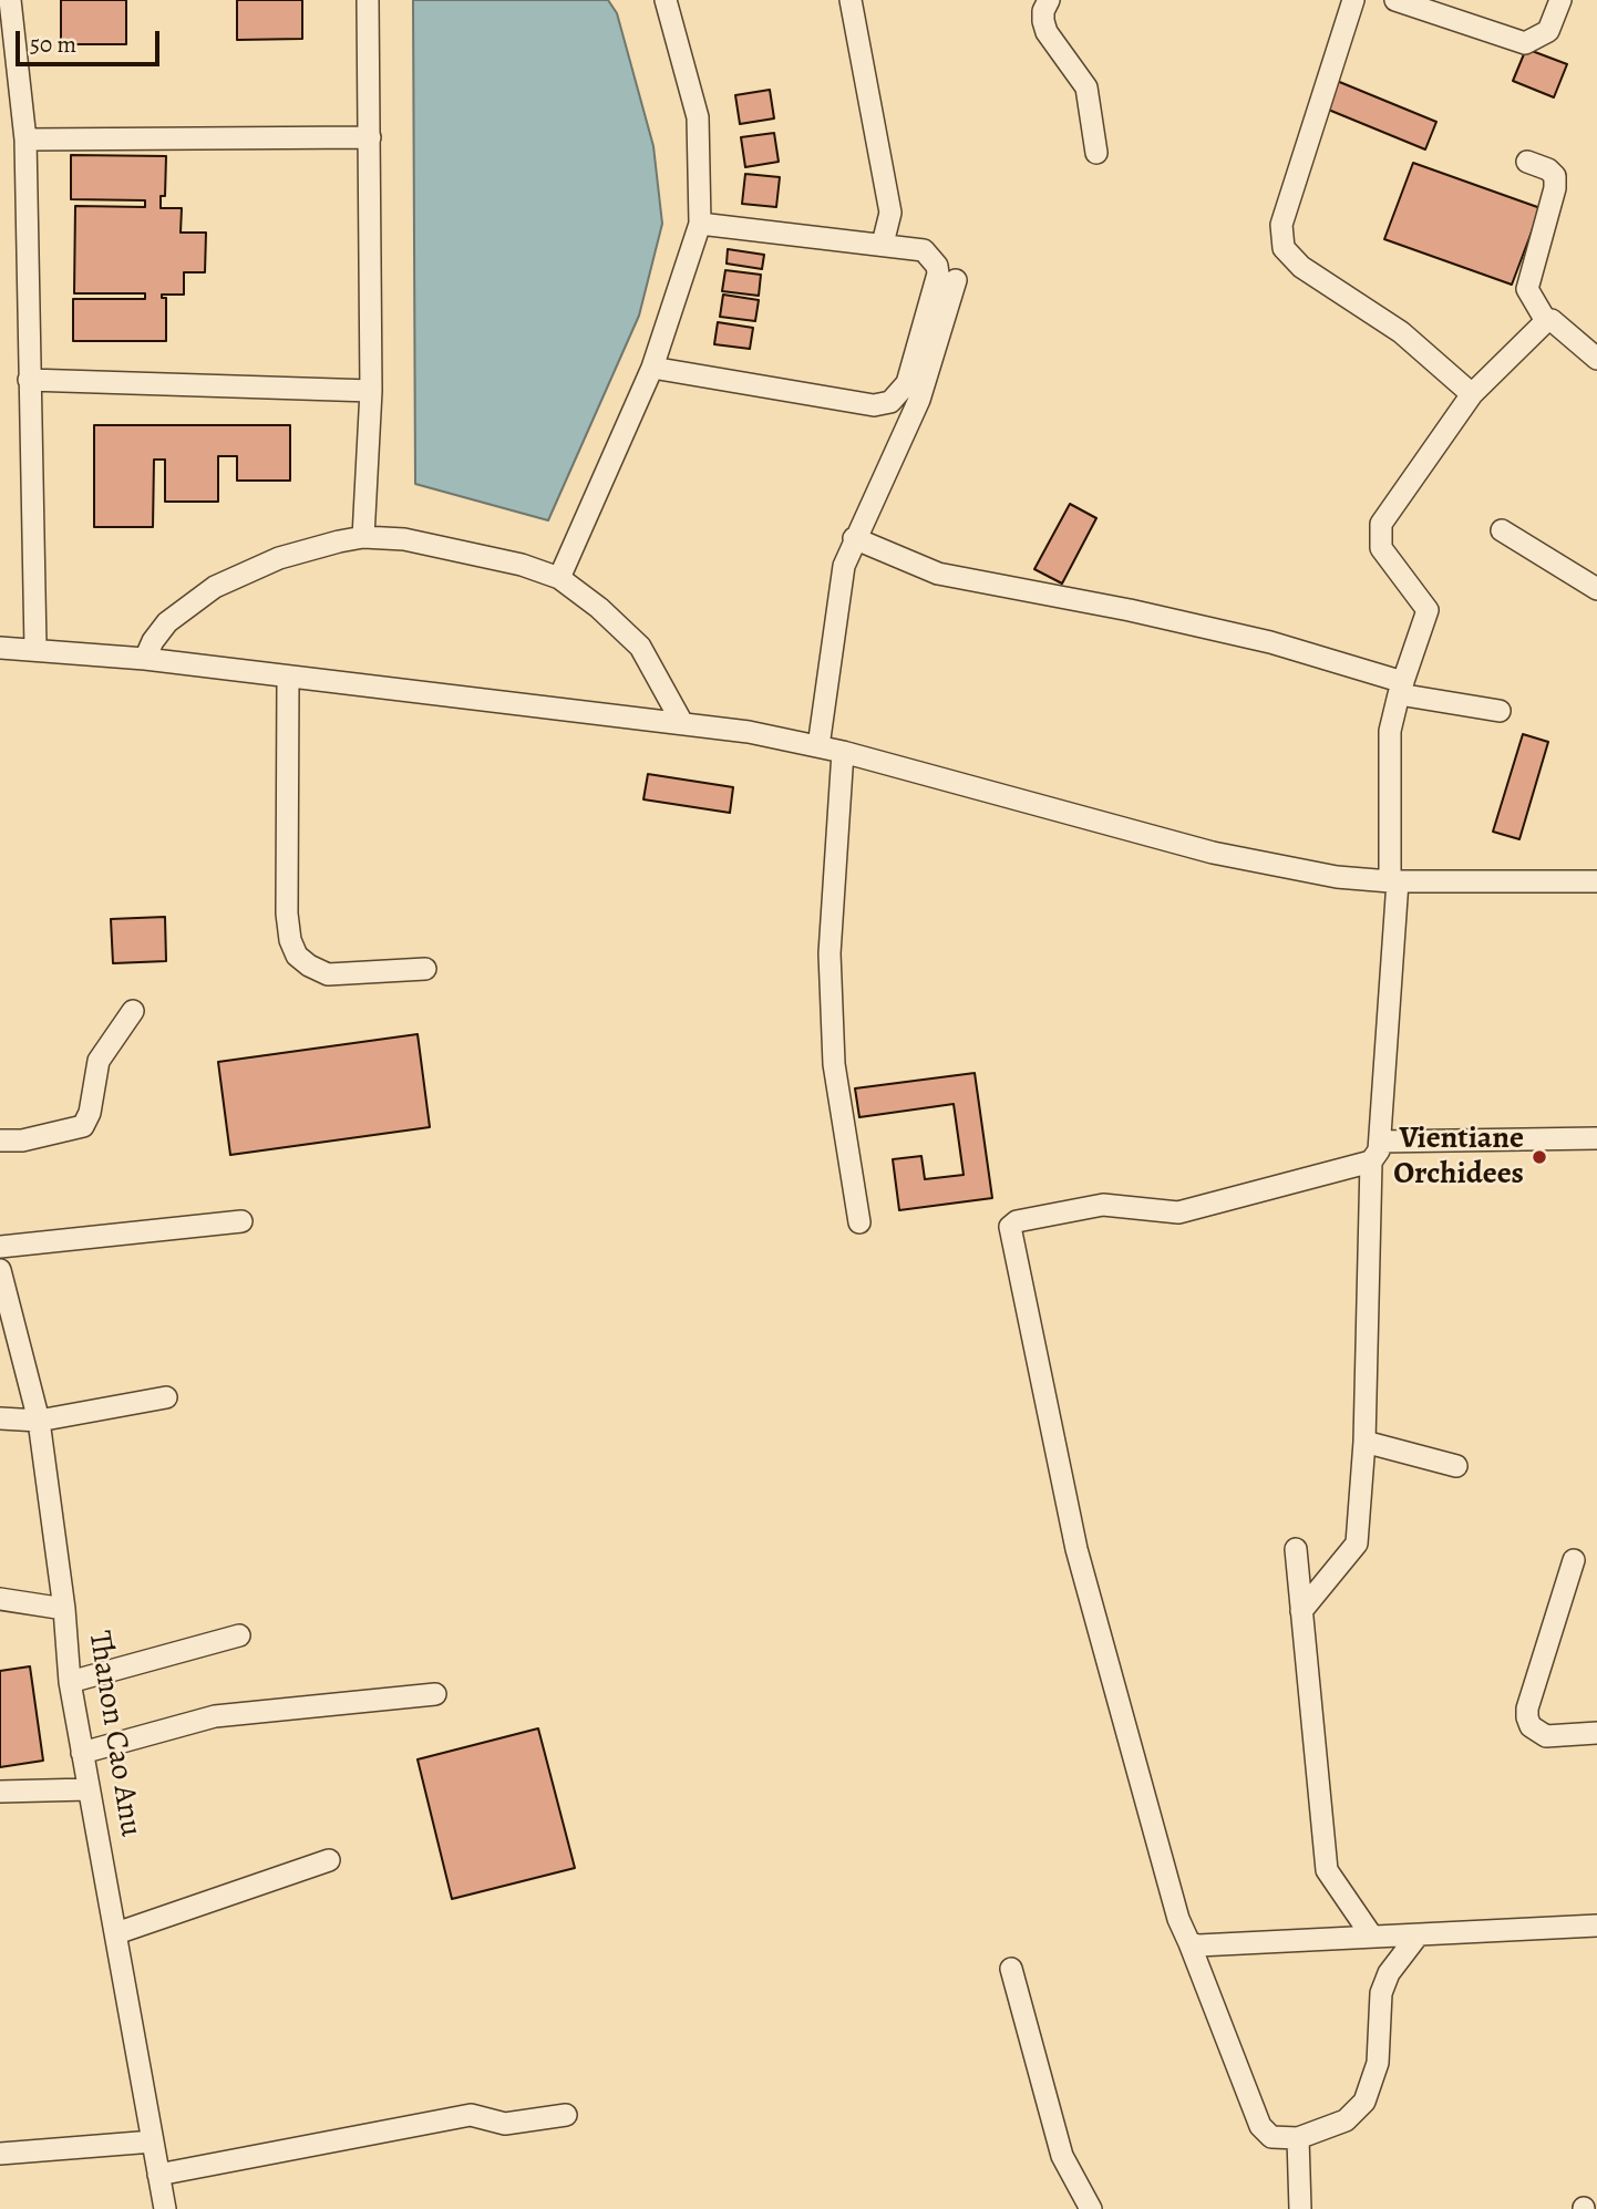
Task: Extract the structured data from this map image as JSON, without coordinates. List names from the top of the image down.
{
  "streets": {
    "street": ["Thanon Cao Anu"]
  },
  "places": ["Vientiane Orchidees"],
  "scale_bar": "50 m"
}
